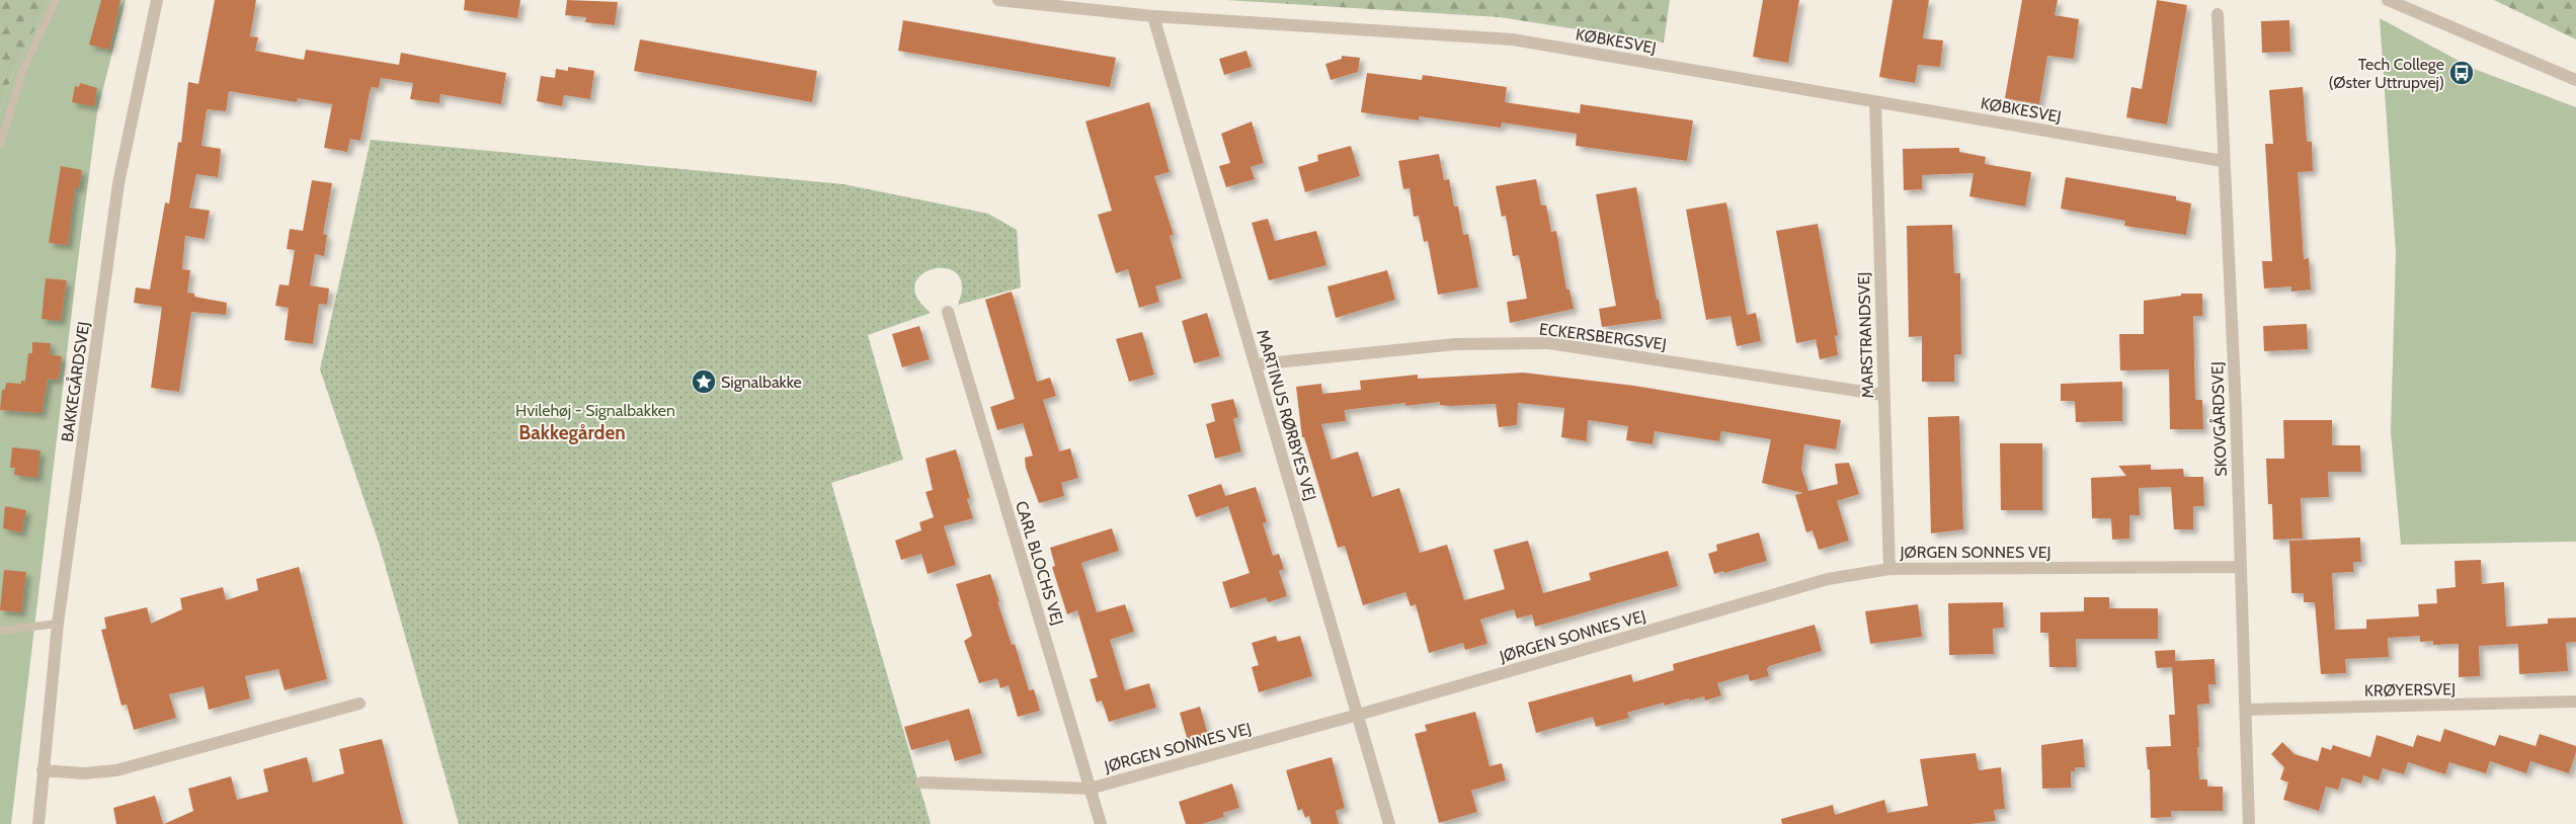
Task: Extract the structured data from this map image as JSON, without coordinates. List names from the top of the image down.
{
  "streets": {
    "street": [
      "KØBKESVEJ",
      "MARSTRANDSVEJ",
      "ECKERSBERGSVEJ",
      "BAKKEGÅRDSVEJ",
      "MARTINUS RØRBYES VEJ",
      "SKOVGÅRDSVEJ",
      "JØRGEN SONNES VEJ",
      "CARL BLOCHS VEJ",
      "KRØYERSVEJ"
    ]
  },
  "crossings": [
    ["KØBKESVEJ", "MARSTRANDSVEJ"],
    ["KØBKESVEJ", "MARTINUS RØRBYES VEJ"],
    ["KØBKESVEJ", "SKOVGÅRDSVEJ"],
    ["MARSTRANDSVEJ", "ECKERSBERGSVEJ"],
    ["MARSTRANDSVEJ", "JØRGEN SONNES VEJ"],
    ["ECKERSBERGSVEJ", "MARTINUS RØRBYES VEJ"],
    ["MARTINUS RØRBYES VEJ", "JØRGEN SONNES VEJ"],
    ["SKOVGÅRDSVEJ", "JØRGEN SONNES VEJ"],
    ["SKOVGÅRDSVEJ", "KRØYERSVEJ"],
    ["JØRGEN SONNES VEJ", "CARL BLOCHS VEJ"]
  ],
  "districts": ["Bakkegården"],
  "parks": ["Hvilehøj - Signalbakken"],
  "places": {
    "bus stop": ["Tech College (Øster Uttrupvej)"],
    "place": ["Signalbakke"]
  }
}
